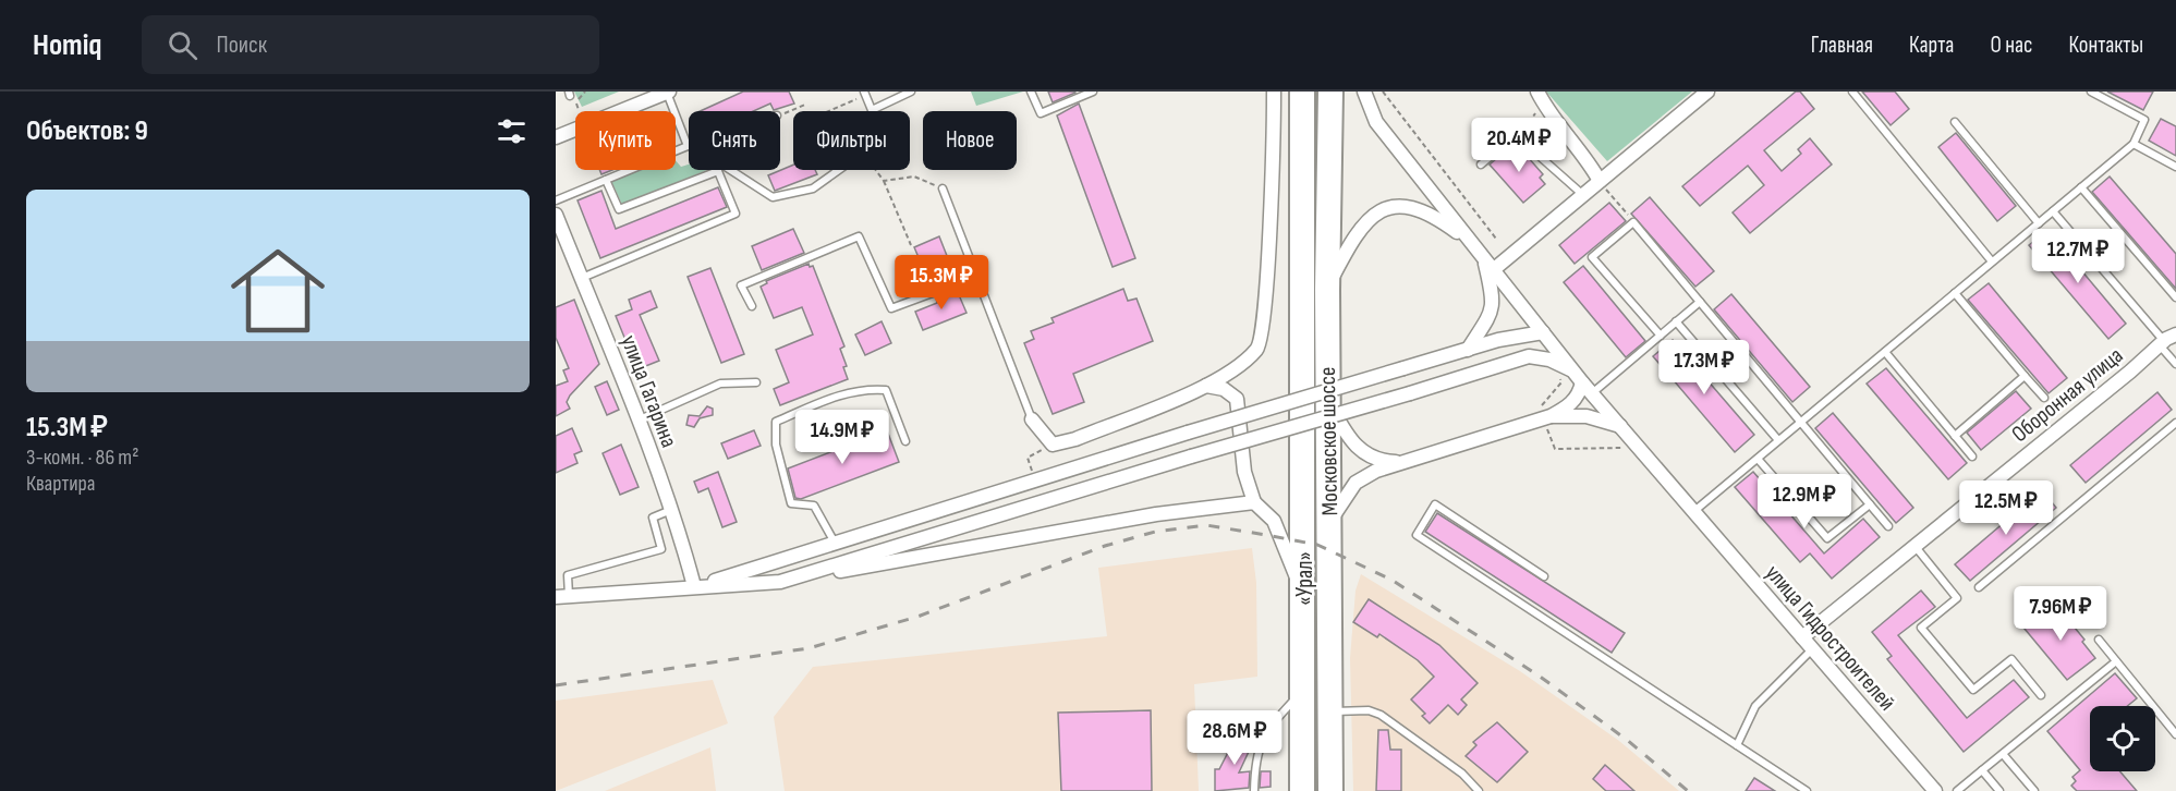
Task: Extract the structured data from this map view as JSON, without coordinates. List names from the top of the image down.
{
  "streets": {
    "highway": ["Московское шоссе", "«Урал»"],
    "street": ["улица Гагарина", "Оборонная улица", "улица Гидростроителей"]
  },
  "crossings": [
    ["Оборонная улица", "улица Гидростроителей"]
  ],
  "page": {
    "header": "Homiq",
    "search": "Поиск",
    "nav": [
      "Главная",
      "Карта",
      "О нас",
      "Контакты"
    ],
    "heading": "Объектов: 9",
    "chip": [
      "Купить",
      "Снять",
      "Фильтры",
      "Новое"
    ],
    "price": [
      "20.4M ₽",
      "12.7M ₽",
      "15.3M ₽",
      "17.3M ₽",
      "14.9M ₽",
      "12.9M ₽",
      "12.5M ₽",
      "7.96M ₽",
      "28.6M ₽"
    ],
    "list": [
      {
        "name": "15.3M ₽",
        "note": "3-комн. · 86 m² · Квартира"
      }
    ]
  }
}
